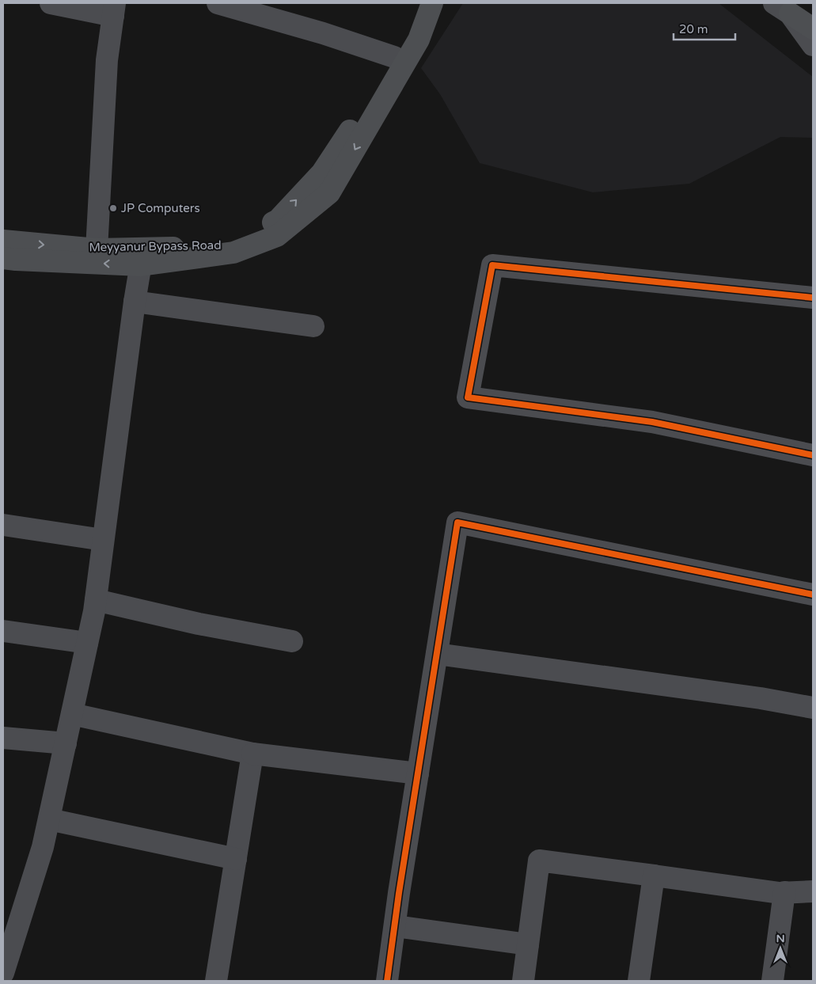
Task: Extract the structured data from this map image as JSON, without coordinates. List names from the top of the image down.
{
  "streets": {
    "main road": ["Meyyanur Bypass Road"]
  },
  "one_way": ["Meyyanur Bypass Road"],
  "places": ["JP Computers"],
  "scale_bar": "20 m",
  "north": "top"
}
